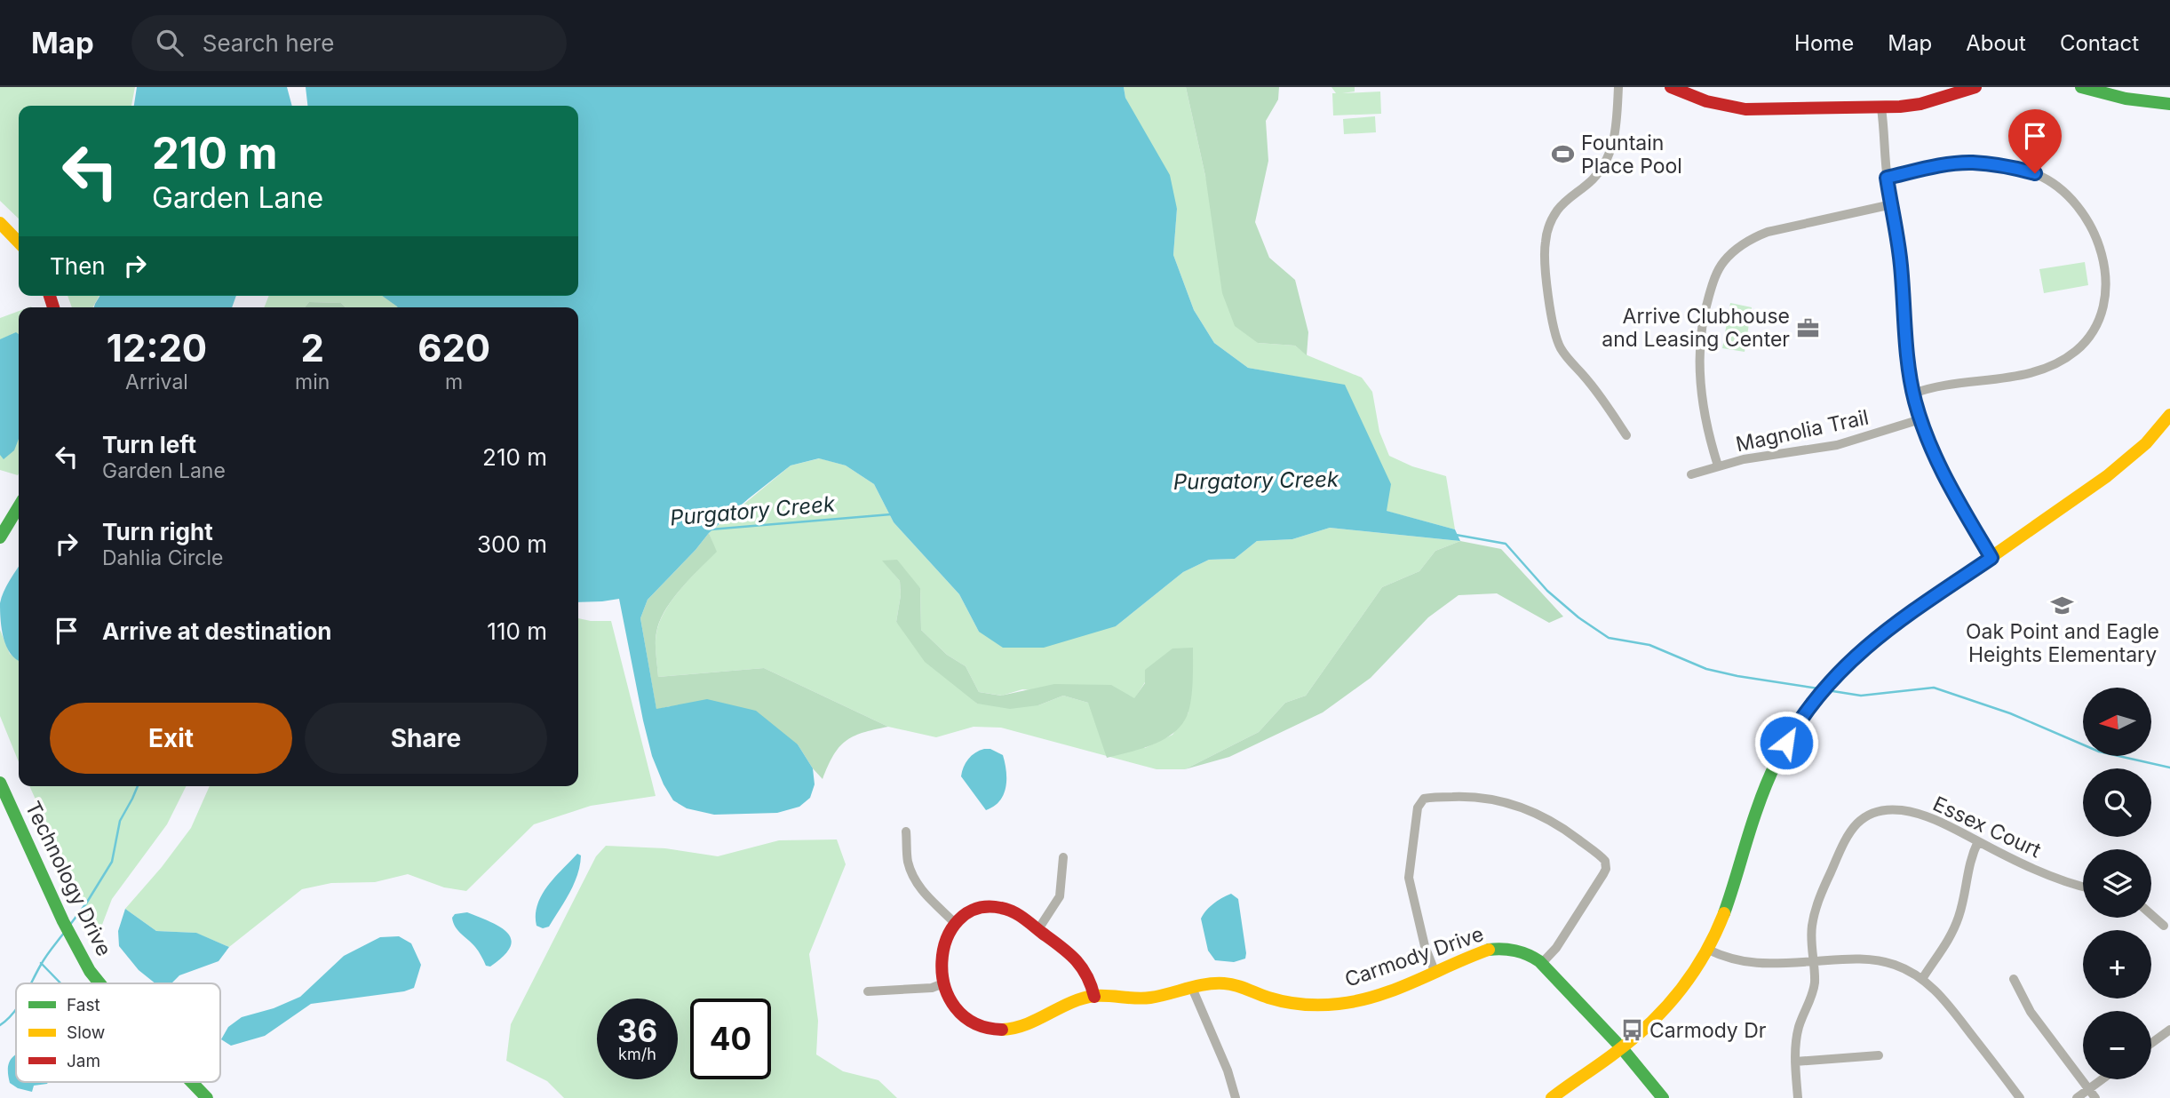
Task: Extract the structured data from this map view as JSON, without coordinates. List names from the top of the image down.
{
  "streets": {
    "street": [
      "Magnolia Trail",
      "Essex Court",
      "Technology Drive",
      "Carmody Drive"
    ]
  },
  "water": ["Purgatory Creek"],
  "places": {
    "sports": ["Fountain Place Pool"],
    "office": ["Arrive Clubhouse and Leasing Center"],
    "school or university": ["Oak Point and Eagle Heights Elementary"],
    "bus stop": ["Carmody Dr"]
  },
  "legend": ["Fast", "Slow", "Jam"],
  "north": "left",
  "page": {
    "header": "Map",
    "search": "Search here",
    "nav": [
      "Home",
      "Map",
      "About",
      "Contact"
    ],
    "turn": ["210 m", "Garden Lane"],
    "then": "Then",
    "eta": [
      "12:20",
      "Arrival",
      "2",
      "min",
      "620",
      "m"
    ],
    "list": [
      {
        "name": "Turn left",
        "note": "Garden Lane",
        "value": "210 m"
      },
      {
        "name": "Turn right",
        "note": "Dahlia Circle",
        "value": "300 m"
      },
      {
        "name": "Arrive at destination",
        "value": "110 m"
      }
    ],
    "map_buttons": ["+", "−"],
    "buttons": ["Exit", "Share"],
    "speed": "36 km/h",
    "limit": "40"
  }
}
